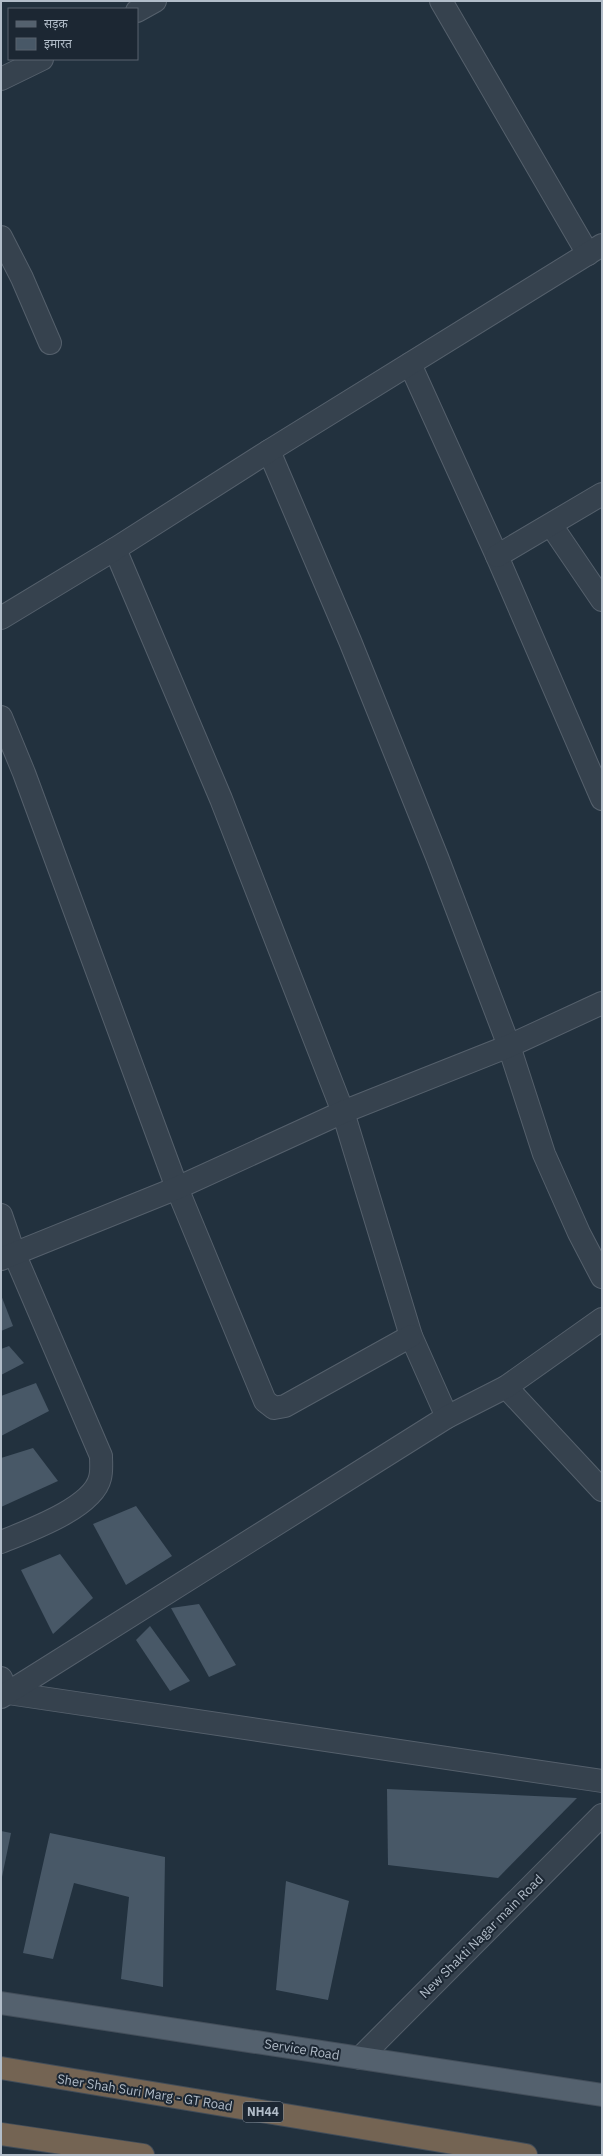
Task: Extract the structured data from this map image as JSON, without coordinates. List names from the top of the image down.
{
  "streets": {
    "highway": ["Sher Shah Suri Marg - GT Road", "NH44"],
    "main road": ["Service Road"],
    "street": ["New Shakti Nagar main Road"]
  },
  "crossings": [
    ["New Shakti Nagar main Road", "Service Road"]
  ],
  "legend": ["सड़क", "इमारत"]
}
